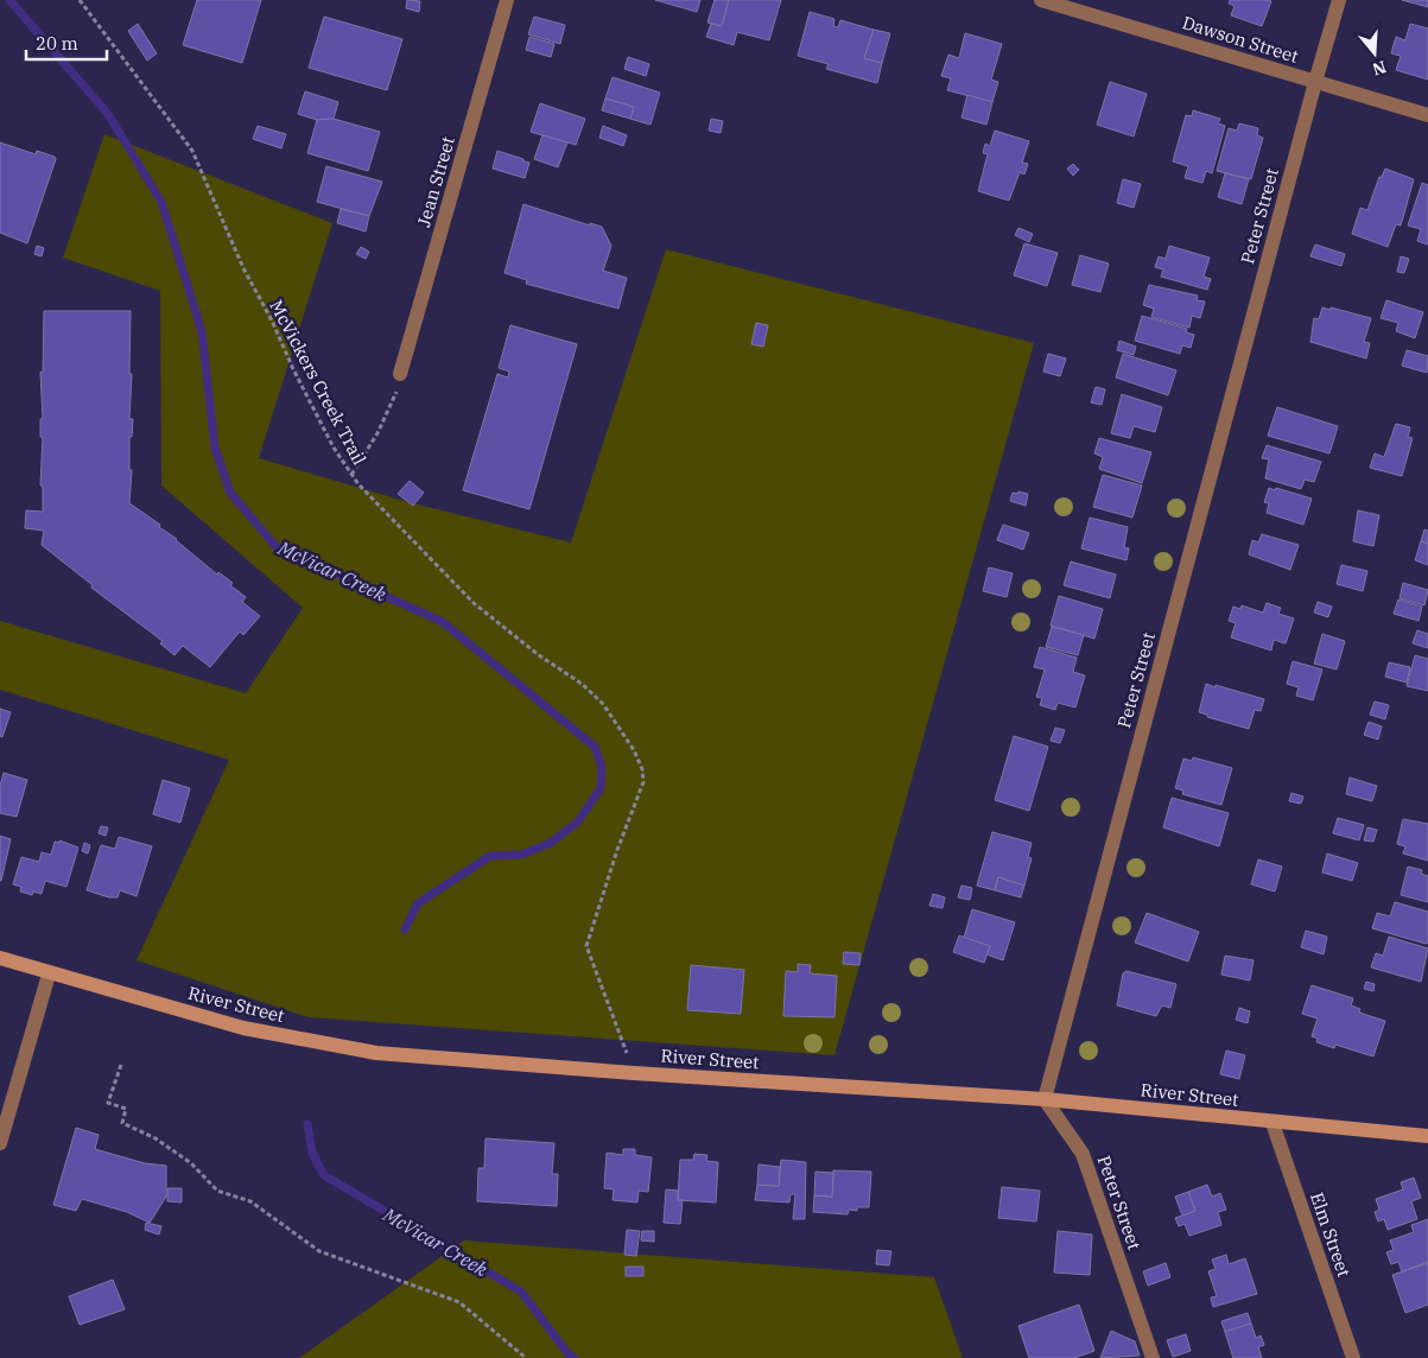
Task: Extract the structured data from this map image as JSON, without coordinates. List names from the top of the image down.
{
  "streets": {
    "main road": ["River Street"],
    "street": [
      "Dawson Street",
      "Jean Street",
      "Peter Street",
      "Elm Street"
    ],
    "path": ["McVickers Creek Trail"]
  },
  "crossings": [
    ["Dawson Street", "Peter Street"],
    ["Peter Street", "River Street"],
    ["McVickers Creek Trail", "River Street"],
    ["River Street", "Elm Street"]
  ],
  "water": ["McVicar Creek"],
  "scale_bar": "20 m",
  "north": "bottom"
}
